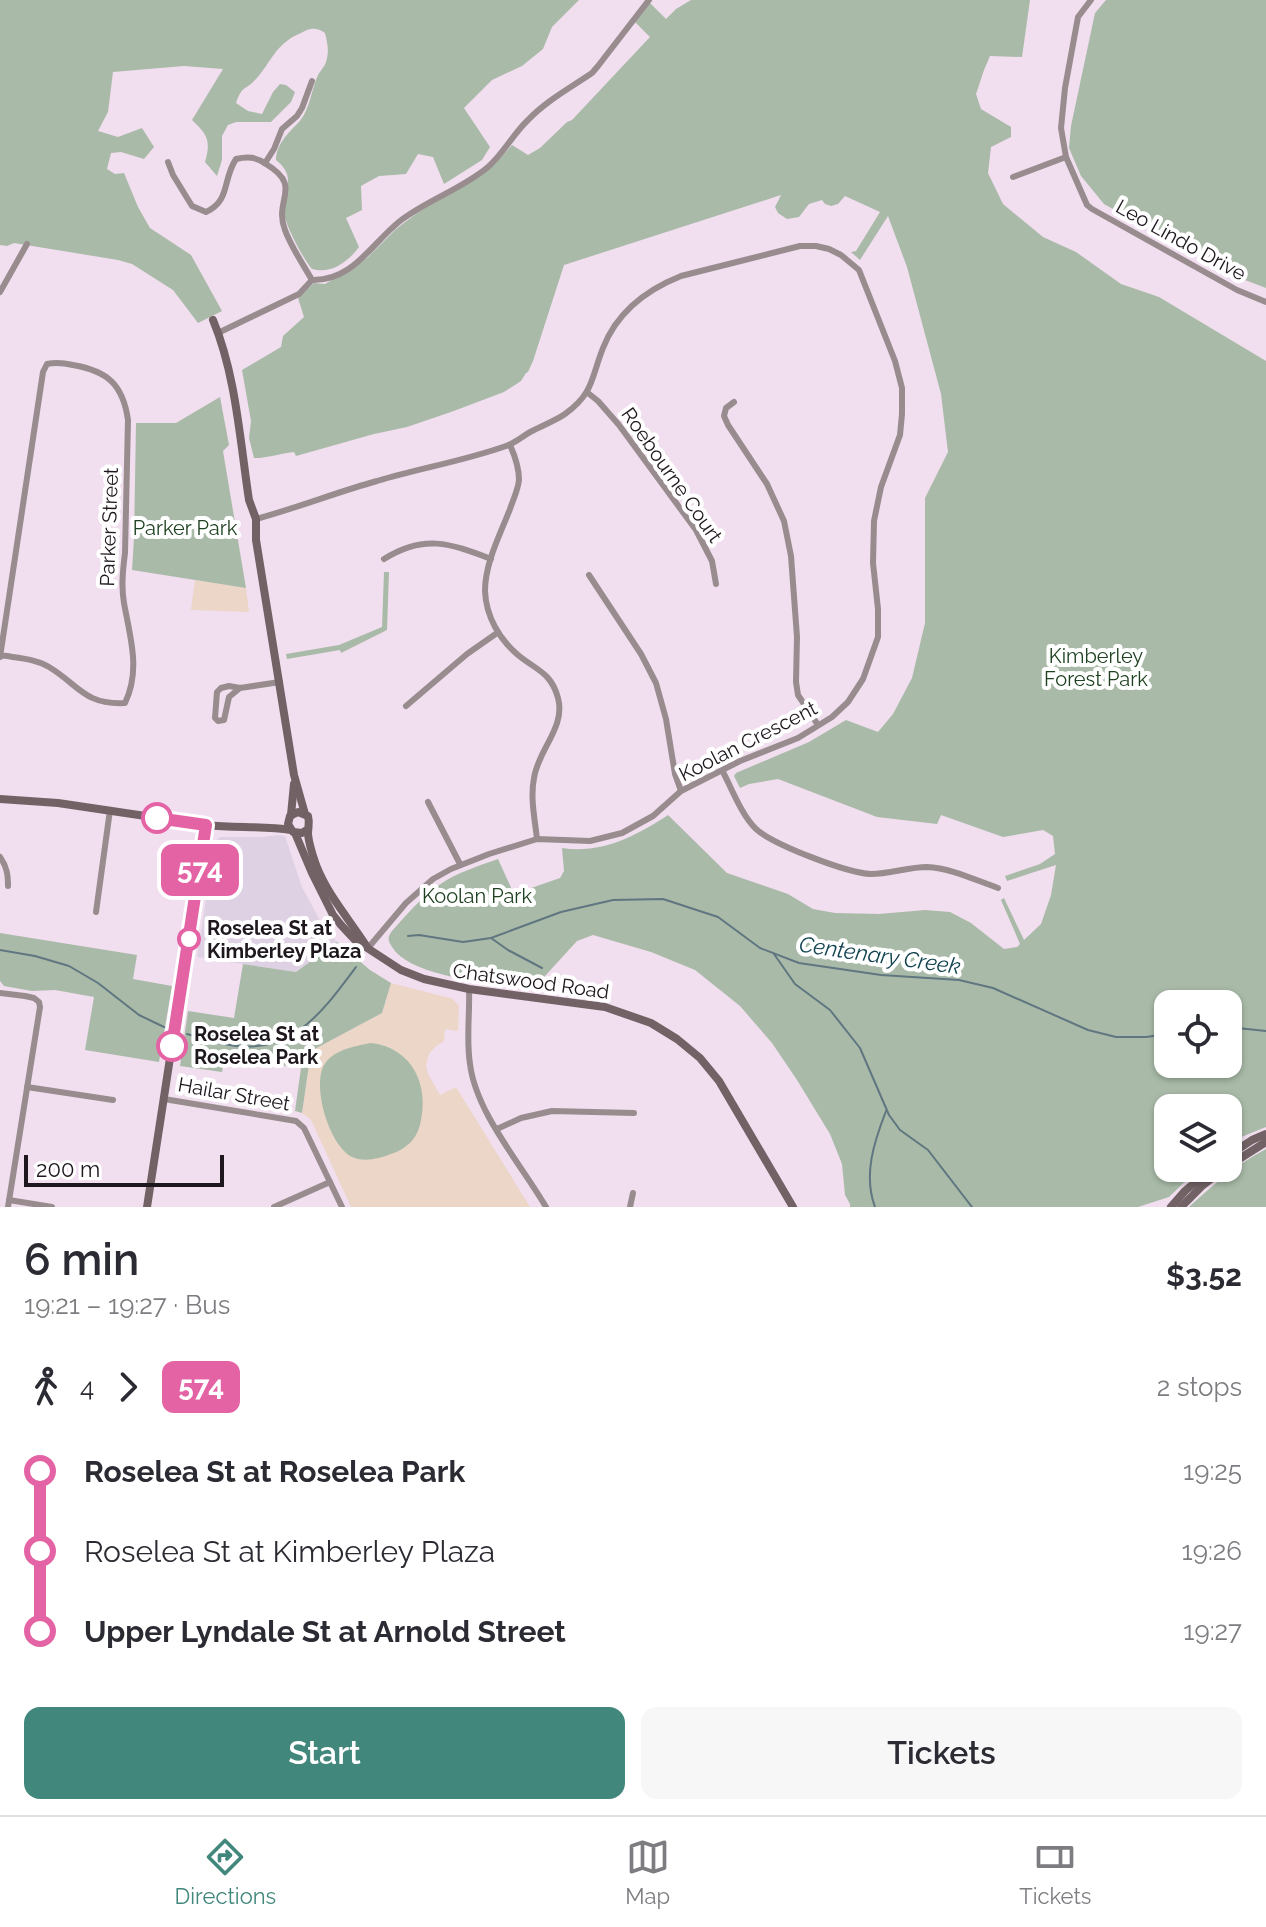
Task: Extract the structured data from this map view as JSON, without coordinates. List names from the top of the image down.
{
  "streets": {
    "street": [
      "Leo Lindo Drive",
      "Roebourne Court",
      "Parker Street",
      "Koolan Crescent",
      "Chatswood Road",
      "Hailar Street"
    ]
  },
  "crossings": [
    ["Roebourne Court", "Koolan Crescent"],
    ["Koolan Crescent", "Chatswood Road"]
  ],
  "water": ["Centenary Creek"],
  "parks": ["Parker Park", "Kimberley Forest Park", "Koolan Park"],
  "places": ["Roselea St at Kimberley Plaza", "Roselea St at Roselea Park"],
  "lines": ["bus line 574"],
  "scale_bar": "200 m",
  "page": {
    "on_map": "574",
    "scale": "200 m",
    "heading": ["6 min", "19:21 – 19:27 · Bus", "$3.52"],
    "legs": ["4", "574", "2 stops"],
    "list": [
      {
        "name": "Roselea St at Roselea Park",
        "value": "19:25"
      },
      {
        "name": "Roselea St at Kimberley Plaza",
        "value": "19:26"
      },
      {
        "name": "Upper Lyndale St at Arnold Street",
        "value": "19:27"
      }
    ],
    "buttons": ["Start", "Tickets"],
    "tabs": ["Directions", "Map", "Tickets"]
  }
}
